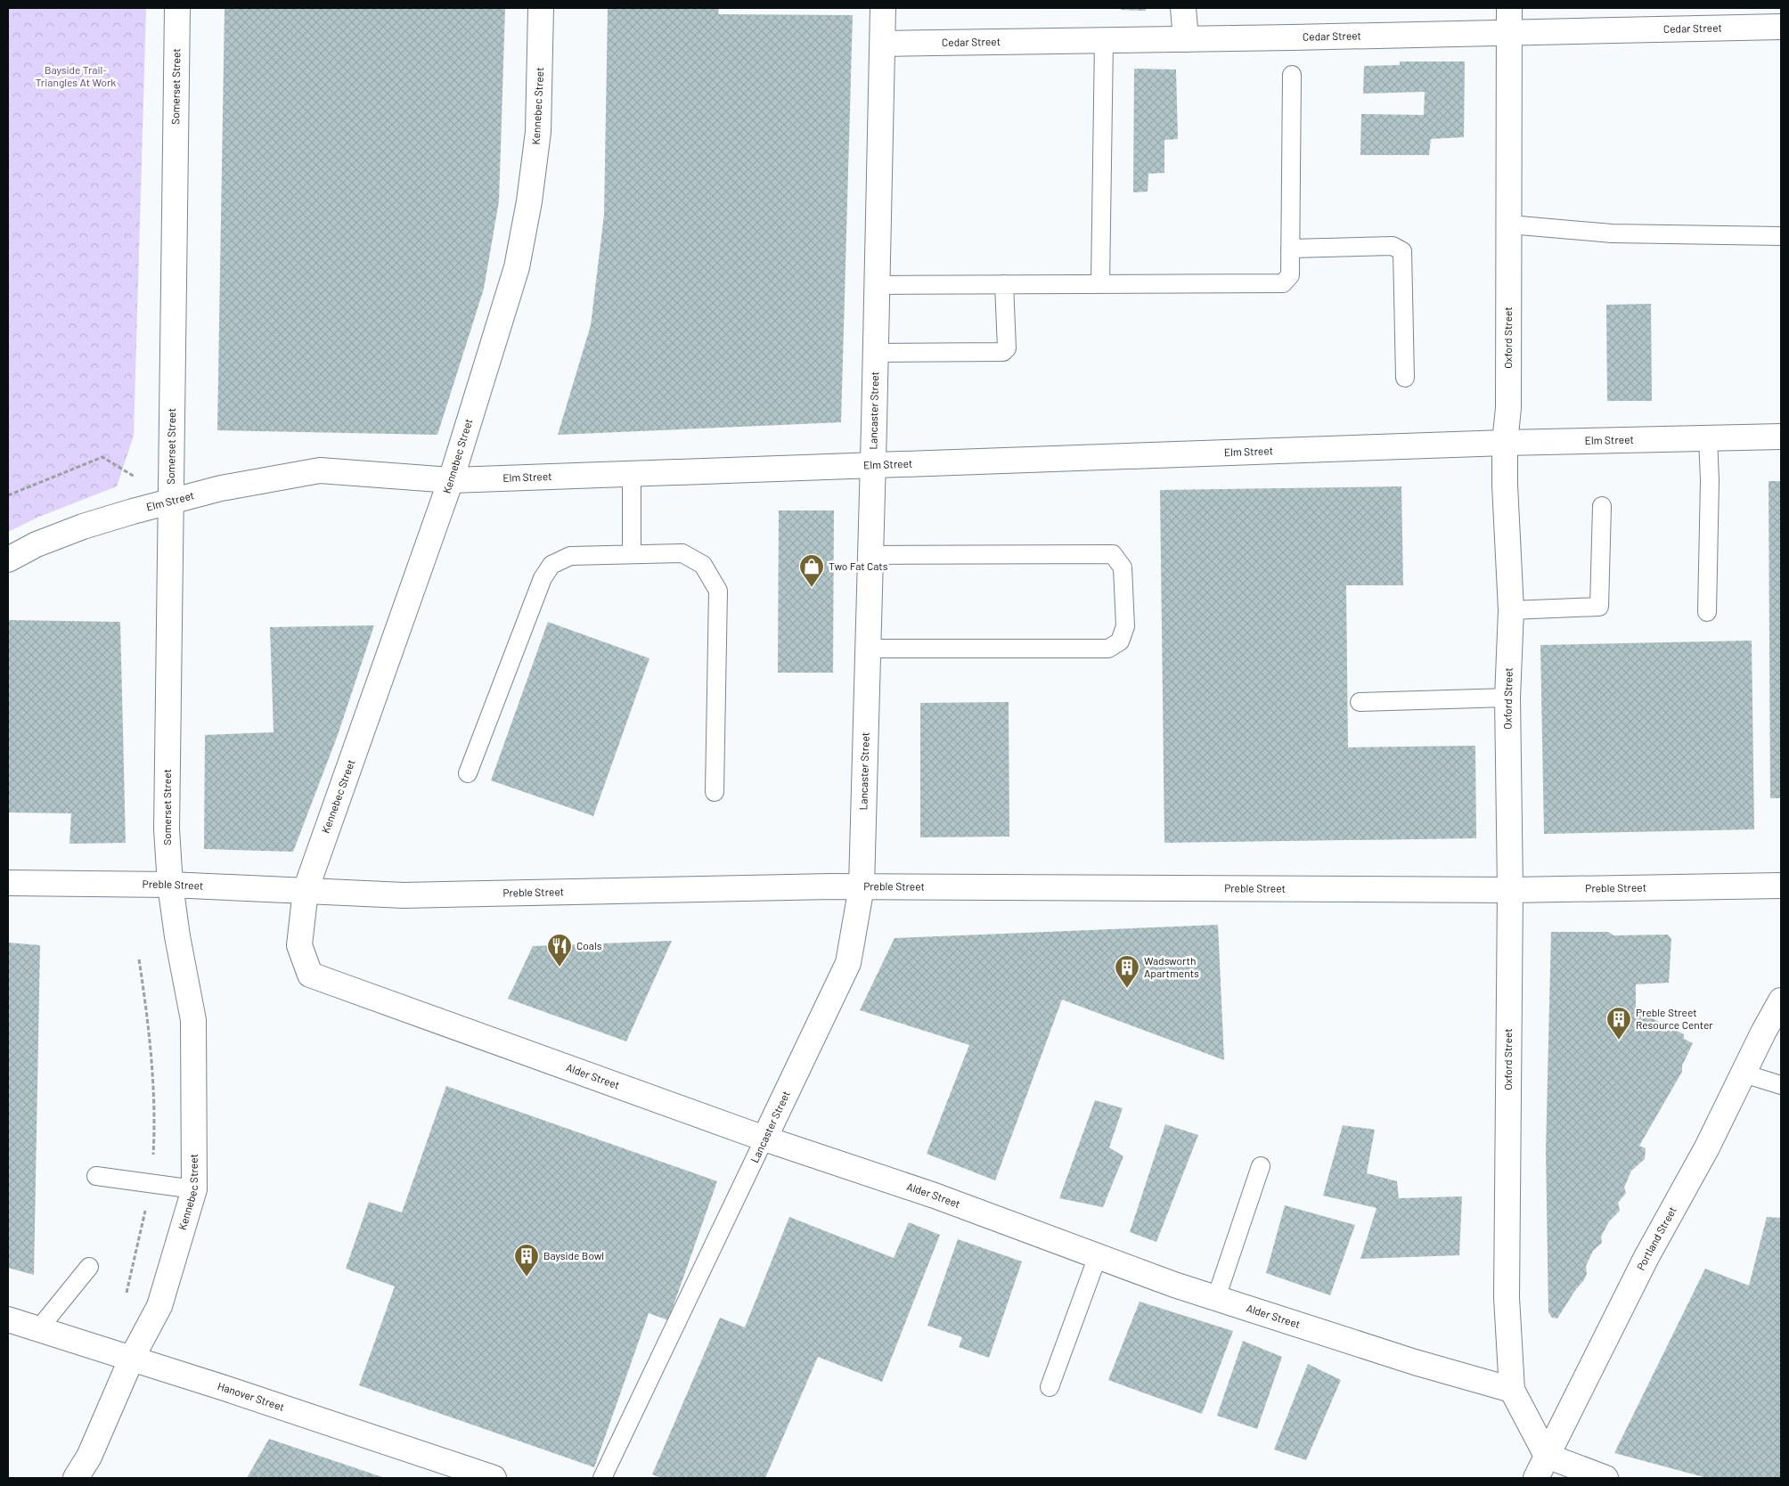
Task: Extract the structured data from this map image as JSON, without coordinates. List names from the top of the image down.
{
  "streets": {
    "street": [
      "Cedar Street",
      "Somerset Street",
      "Kennebec Street",
      "Oxford Street",
      "Lancaster Street",
      "Elm Street",
      "Preble Street",
      "Alder Street",
      "Portland Street",
      "Hanover Street"
    ]
  },
  "crossings": [
    ["Cedar Street", "Oxford Street"],
    ["Cedar Street", "Lancaster Street"],
    ["Somerset Street", "Kennebec Street"],
    ["Somerset Street", "Elm Street"],
    ["Somerset Street", "Preble Street"],
    ["Kennebec Street", "Elm Street"],
    ["Kennebec Street", "Preble Street"],
    ["Kennebec Street", "Alder Street"],
    ["Kennebec Street", "Hanover Street"],
    ["Oxford Street", "Elm Street"],
    ["Oxford Street", "Preble Street"],
    ["Oxford Street", "Alder Street"],
    ["Lancaster Street", "Elm Street"],
    ["Lancaster Street", "Preble Street"],
    ["Lancaster Street", "Alder Street"],
    ["Preble Street", "Alder Street"]
  ],
  "parks": ["Bayside Trail- Triangles At Work"],
  "places": {
    "shop": ["Two Fat Cats"],
    "restaurant": ["Coals"],
    "building": ["Wadsworth Apartments", "Preble Street Resource Center", "Bayside Bowl"]
  }
}
